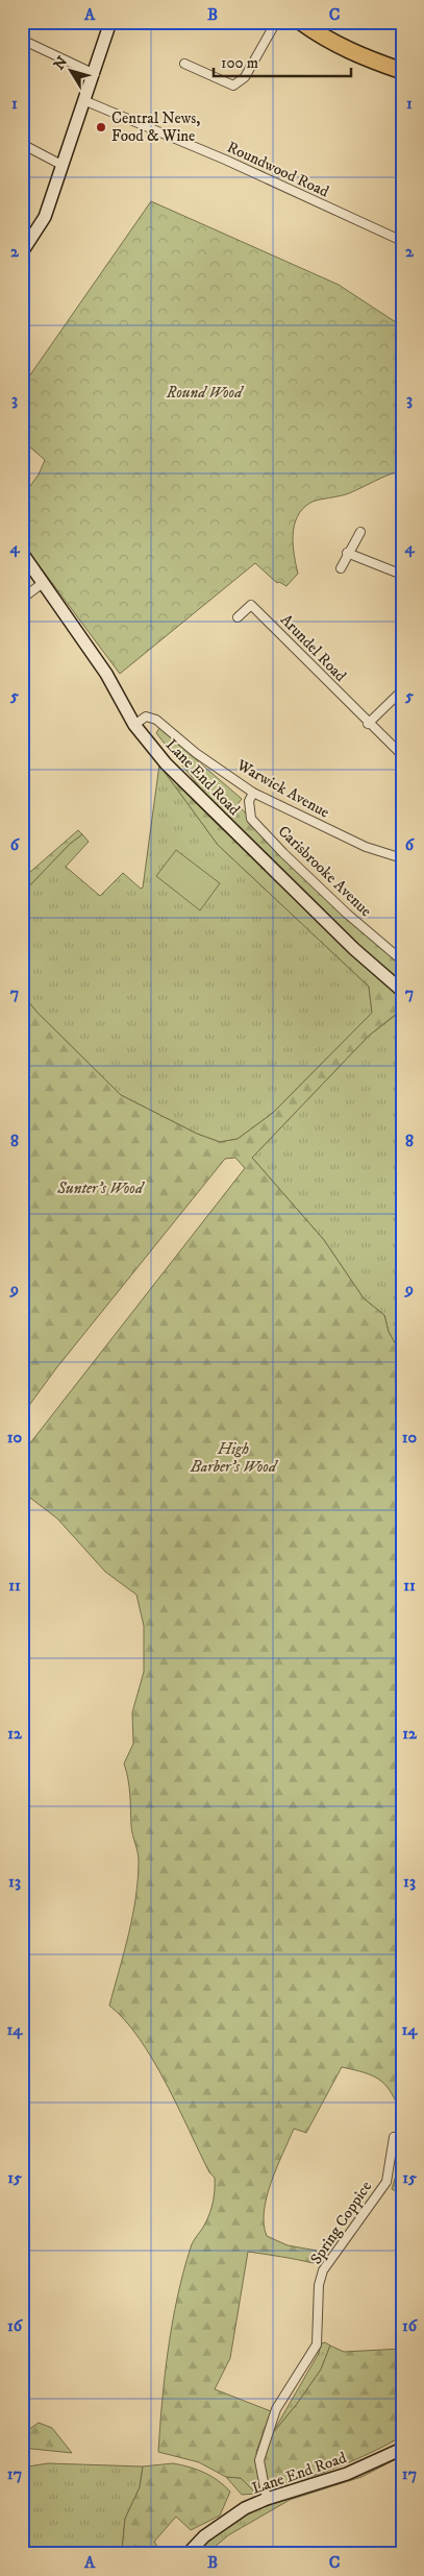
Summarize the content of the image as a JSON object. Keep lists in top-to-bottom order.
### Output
{
  "streets": {
    "street": [
      "Roundwood Road",
      "Arundel Road",
      "Lane End Road",
      "Warwick Avenue",
      "Carisbrooke Avenue",
      "Spring Coppice"
    ]
  },
  "crossings": [
    ["Lane End Road", "Warwick Avenue"],
    ["Lane End Road", "Spring Coppice"],
    ["Warwick Avenue", "Carisbrooke Avenue"]
  ],
  "parks": ["Round Wood", "Sunter's Wood", "High Barber's Wood"],
  "places": ["Central News, Food & Wine"],
  "scale_bar": "100 m",
  "north": "top left",
  "grid": {
    "columns": ["A", "B", "C"],
    "rows": [
      "1",
      "2",
      "3",
      "4",
      "5",
      "6",
      "7",
      "8",
      "9",
      "10",
      "11",
      "12",
      "13",
      "14",
      "15",
      "16",
      "17"
    ]
  }
}
